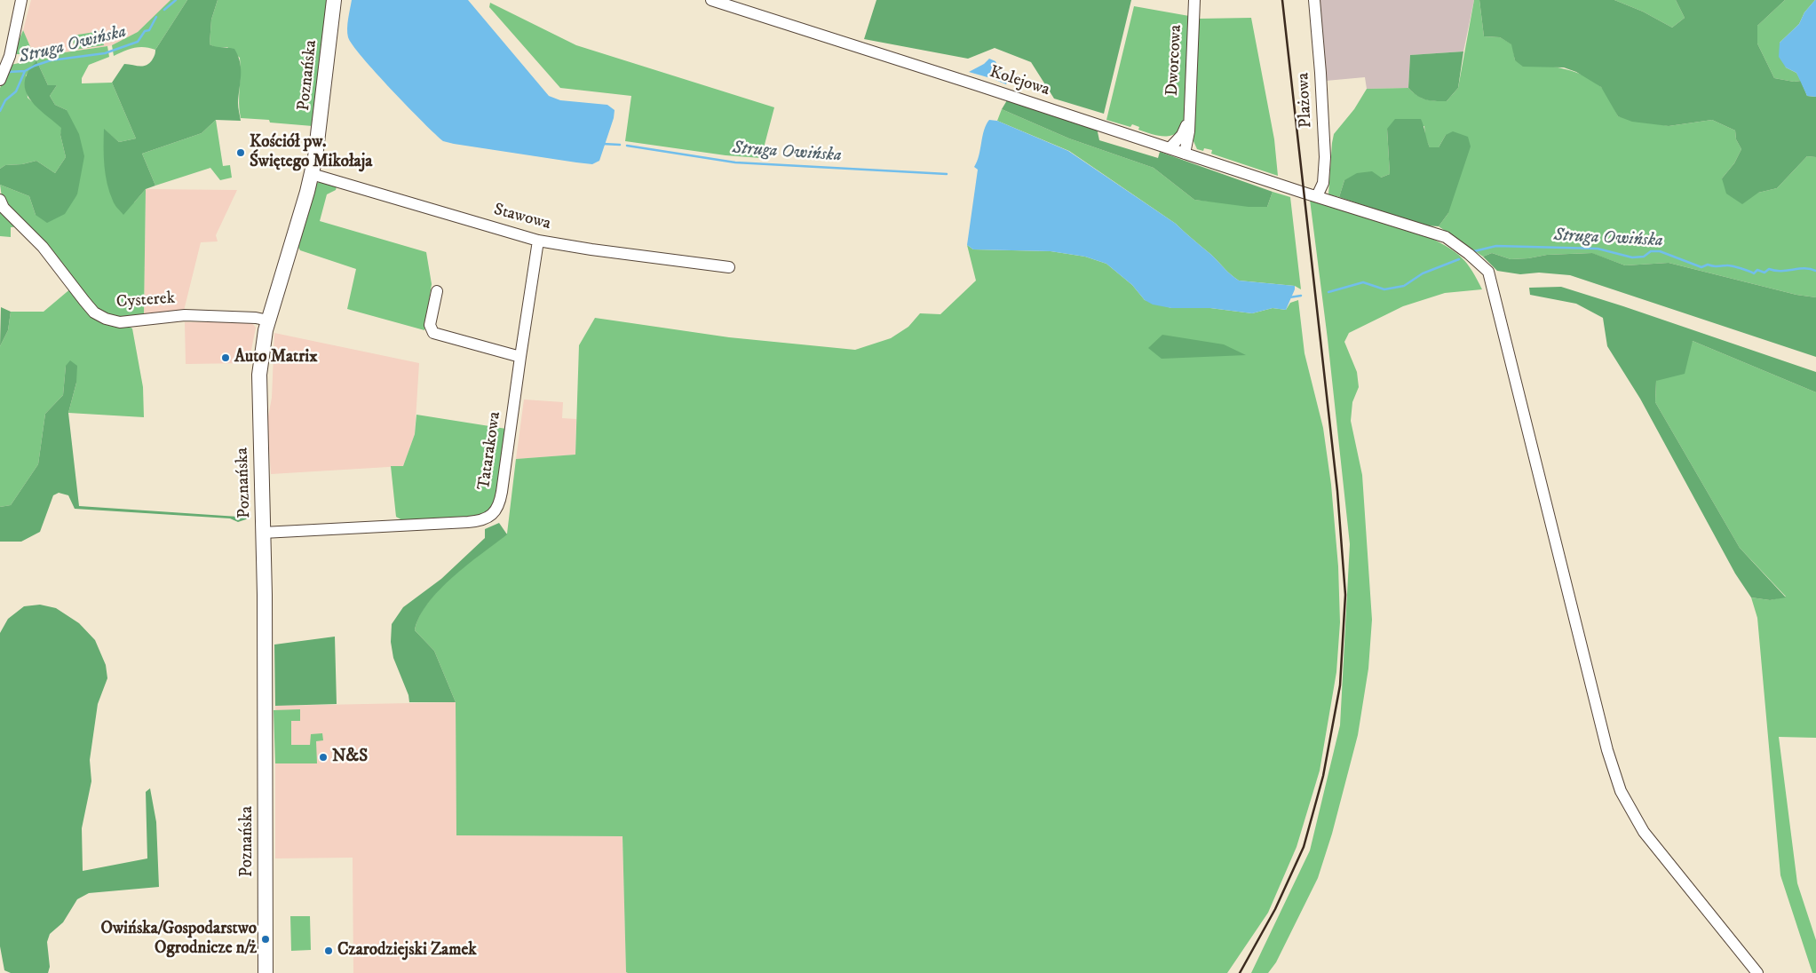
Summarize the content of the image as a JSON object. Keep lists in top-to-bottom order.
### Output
{
  "streets": {
    "main road": ["Poznańska"],
    "street": [
      "Dworcowa",
      "Kolejowa",
      "Plażowa",
      "Stawowa",
      "Cysterek",
      "Tatarakowa"
    ]
  },
  "crossings": [
    ["Dworcowa", "Kolejowa"],
    ["Poznańska", "Stawowa"],
    ["Poznańska", "Cysterek"],
    ["Poznańska", "Tatarakowa"],
    ["Kolejowa", "Plażowa"],
    ["Stawowa", "Tatarakowa"]
  ],
  "water": ["Struga Owińska"],
  "places": [
    "Kościół pw. Świętego Mikołaja",
    "Auto Matrix",
    "N&S",
    "Owińska/Gospodarstwo Ogrodnicze n/ż",
    "Czarodziejski Zamek"
  ]
}
